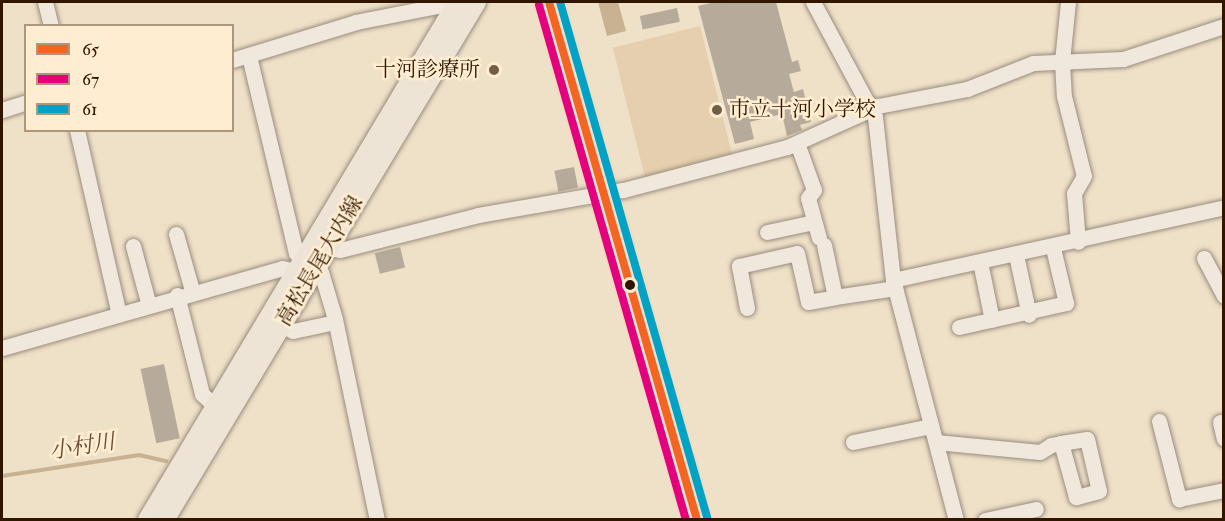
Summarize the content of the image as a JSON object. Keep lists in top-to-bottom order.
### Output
{
  "streets": {
    "main road": ["高松長尾大内線"]
  },
  "water": ["小村川"],
  "places": ["十河診療所", "市立十河小学校"],
  "lines": ["transit line 65", "transit line 61", "transit line 67"],
  "legend": ["65", "67", "61"]
}
